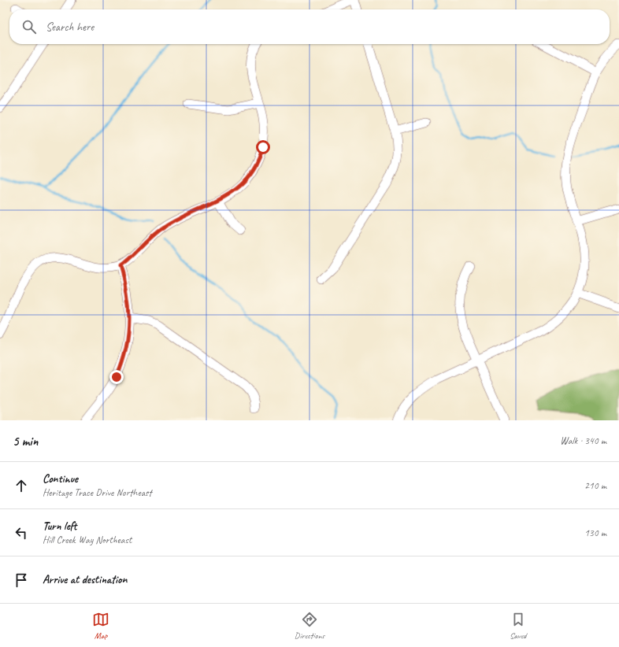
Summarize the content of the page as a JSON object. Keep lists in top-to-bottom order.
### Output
{
  "page": {
    "search": "Search here",
    "heading": ["5 min", "Walk · 340 m"],
    "list": [
      ["Continue", "Heritage Trace Drive Northeast", "210 m"],
      ["Turn left", "Hill Creek Way Northeast", "130 m"],
      "Arrive at destination"
    ],
    "nav": ["Map", "Directions", "Saved"]
  }
}
